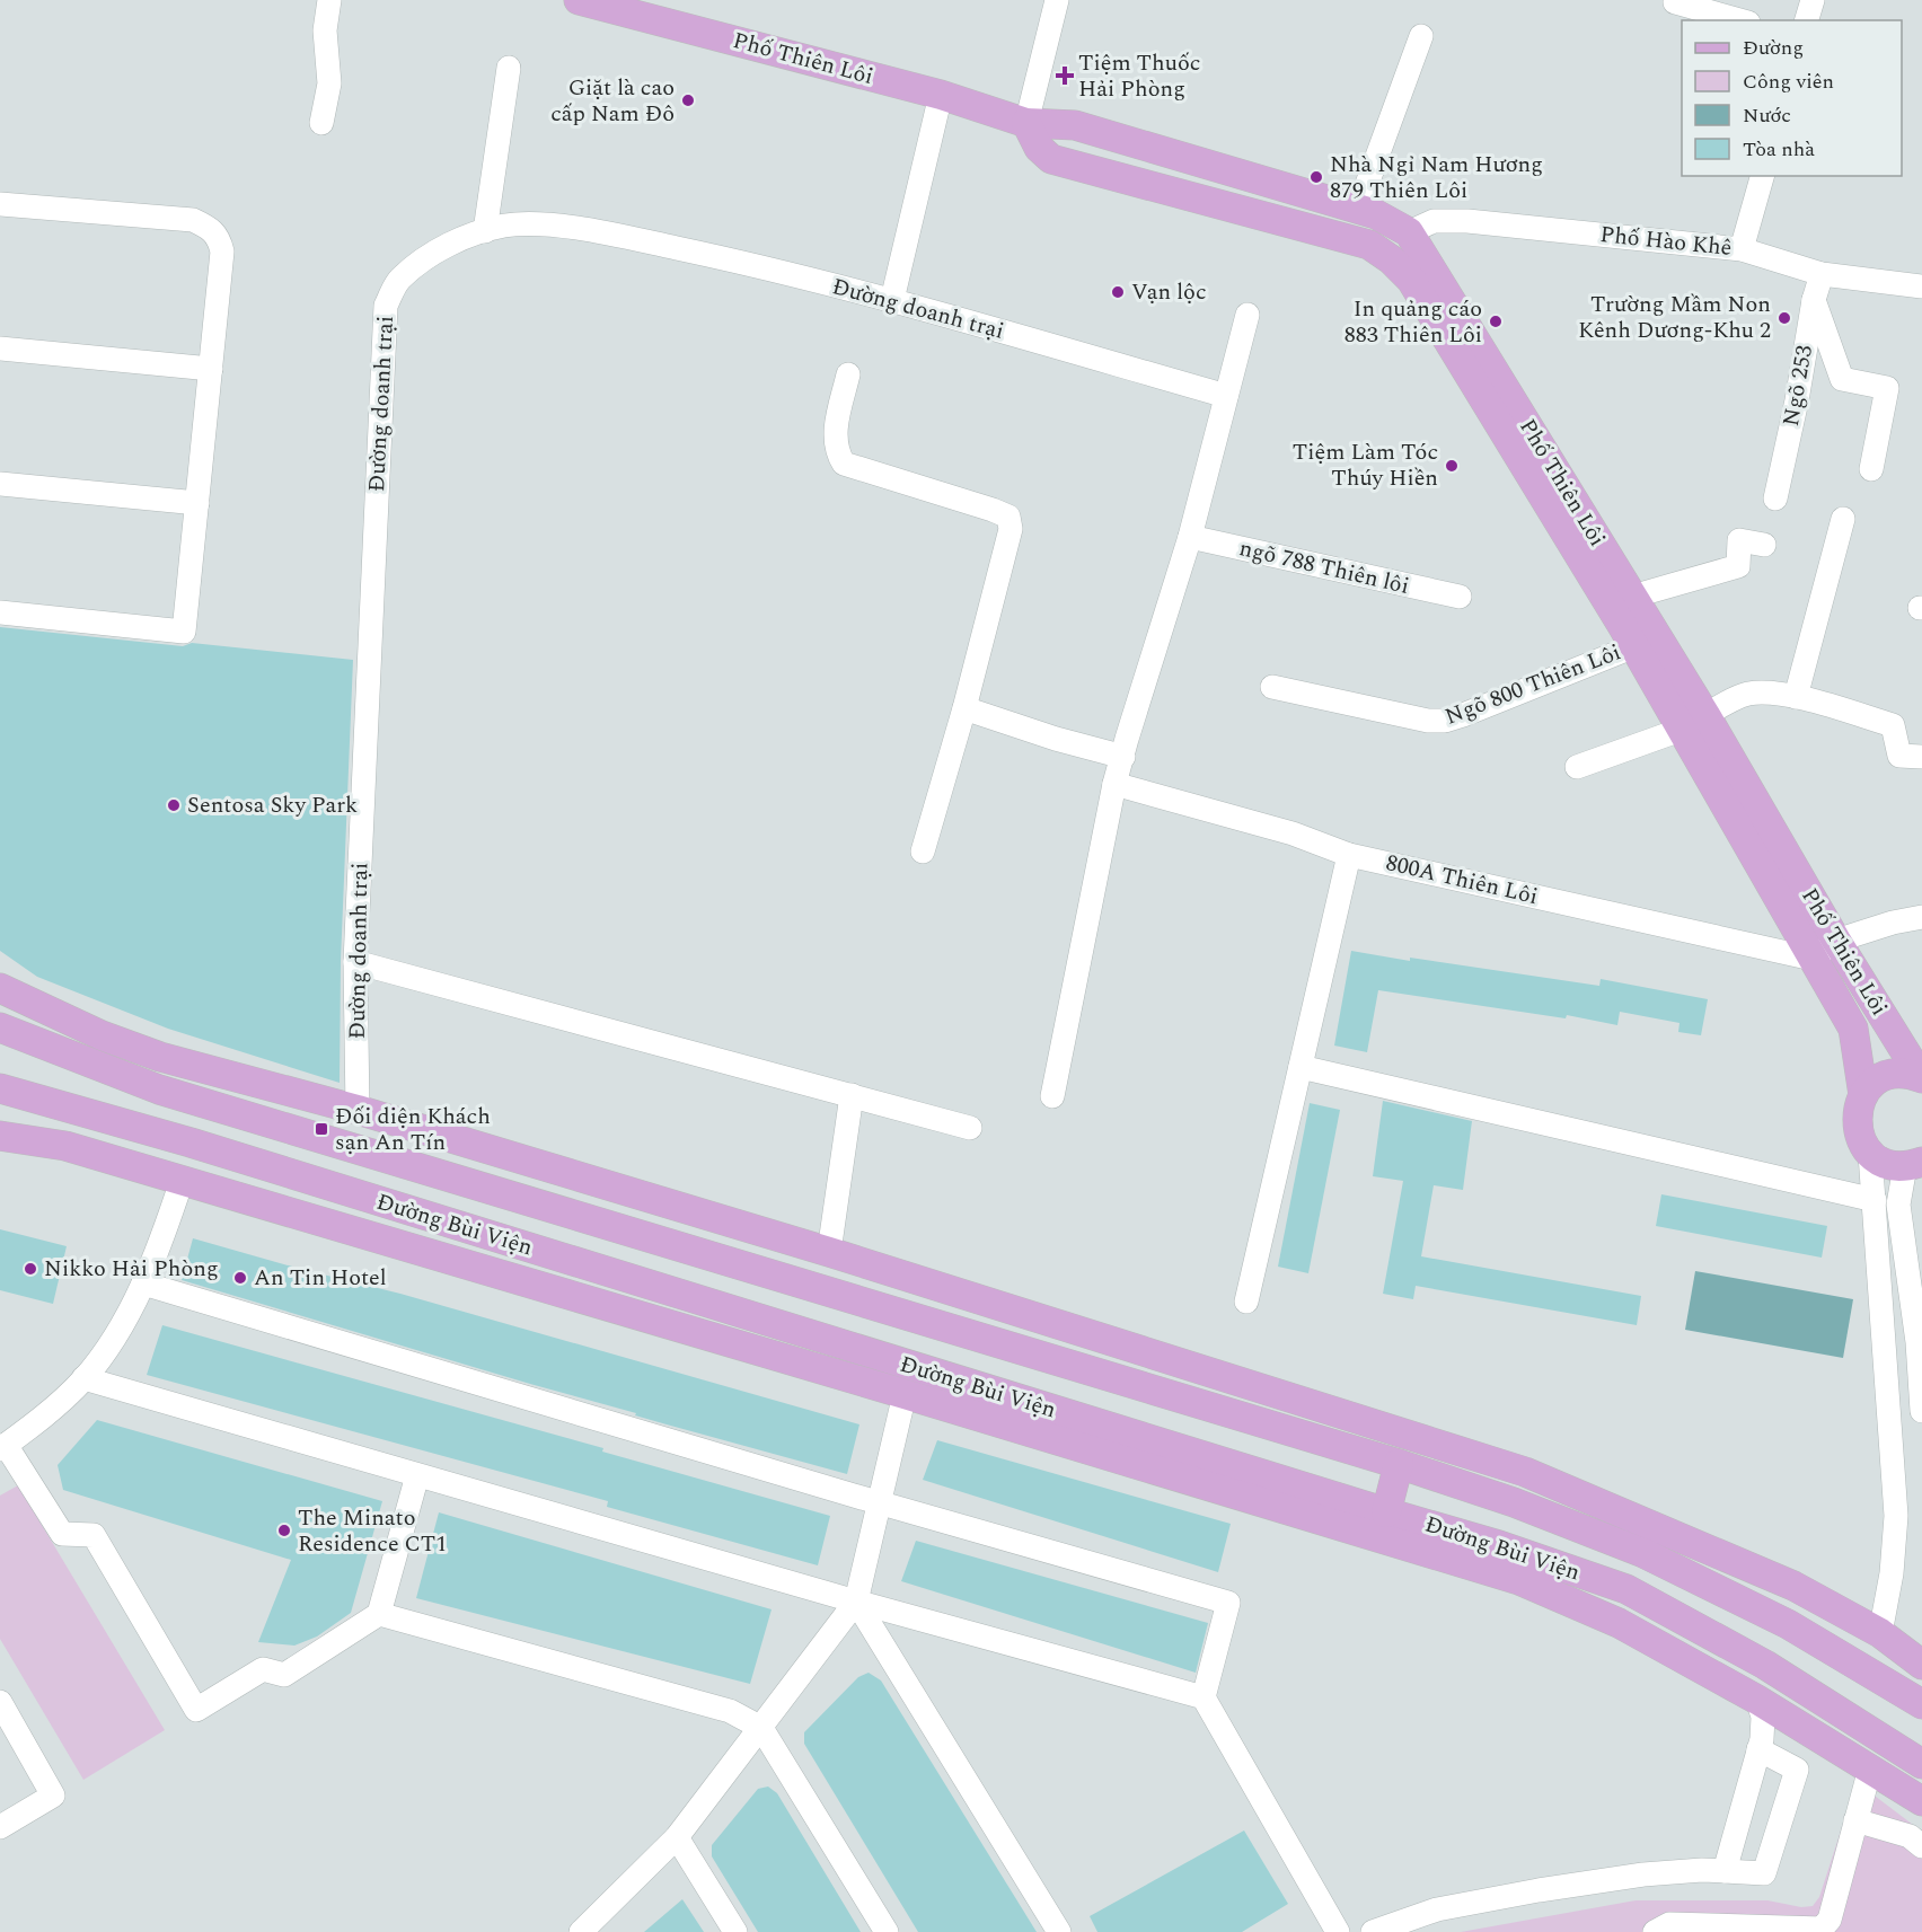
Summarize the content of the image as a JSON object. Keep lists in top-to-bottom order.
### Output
{
  "streets": {
    "main road": ["Phố Thiên Lôi", "Đường Bùi Viện"],
    "street": [
      "Phố Hào Khê",
      "Đường doanh trại",
      "Ngõ 253",
      "ngõ 788 Thiên lôi",
      "Ngõ 800 Thiên Lôi",
      "800A Thiên Lôi"
    ]
  },
  "crossings": [
    ["Phố Thiên Lôi", "Phố Hào Khê"],
    ["Phố Thiên Lôi", "Ngõ 800 Thiên Lôi"],
    ["Phố Thiên Lôi", "800A Thiên Lôi"],
    ["Phố Hào Khê", "Ngõ 253"]
  ],
  "places": {
    "health": ["Tiệm Thuốc Hải Phòng"],
    "other": [
      "Giặt là cao cấp Nam Đô",
      "Nhà Ngỉ Nam Hương 879 Thiên Lôi",
      "Vạn lộc",
      "Trường Mầm Non Kênh Dương-Khu 2",
      "In quảng cáo 883 Thiên Lôi",
      "Tiệm Làm Tóc Thúy Hiền",
      "Sentosa Sky Park",
      "Nikko Hải Phòng",
      "An Tin Hotel",
      "The Minato Residence CT1"
    ],
    "transit": ["Đối diện Khách sạn An Tín"]
  },
  "legend": [
    "Đường",
    "Công viên",
    "Nước",
    "Tòa nhà"
  ]
}
